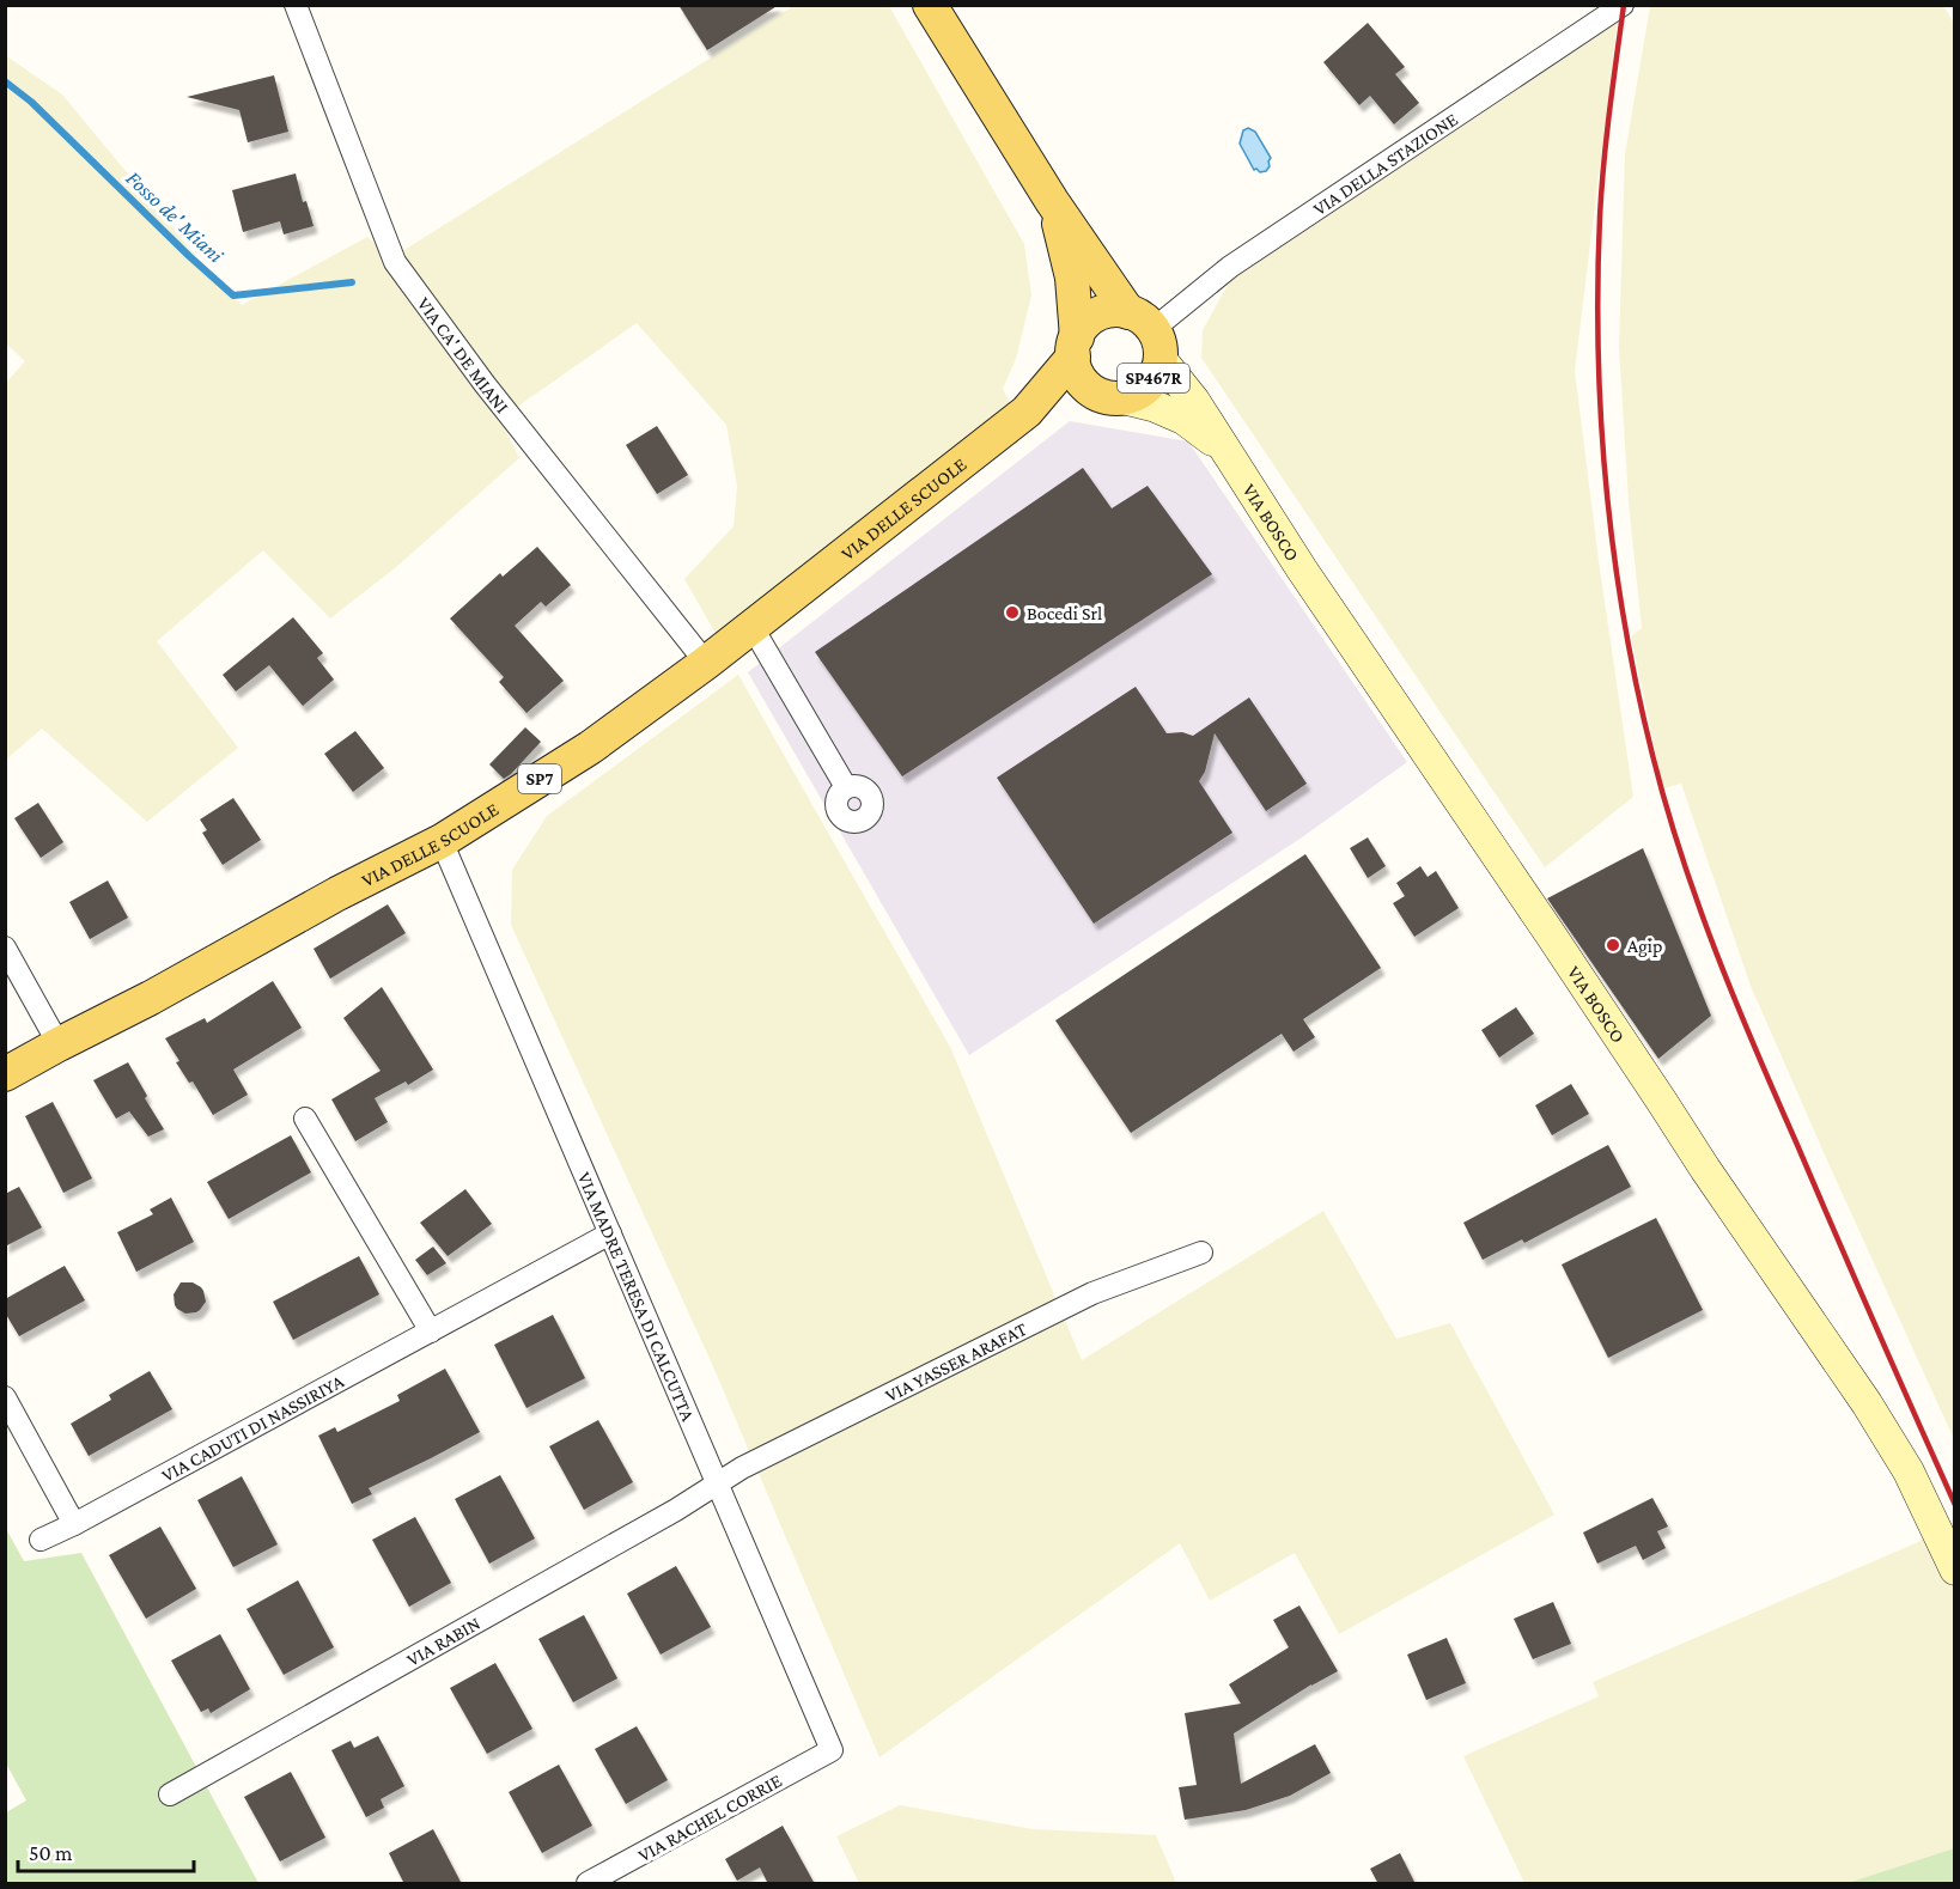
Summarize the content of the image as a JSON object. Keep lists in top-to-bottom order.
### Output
{
  "streets": {
    "main road": [
      "SP467R",
      "VIA DELLE SCUOLE",
      "VIA BOSCO",
      "SP7"
    ],
    "street": [
      "VIA DELLA STAZIONE",
      "VIA CA' DE MIANI",
      "VIA MADRE TERESA DI CALCUTTA",
      "VIA YASSER ARAFAT",
      "VIA CADUTI DI NASSIRIYA",
      "VIA RABIN",
      "VIA RACHEL CORRIE"
    ]
  },
  "crossings": [
    ["VIA DELLA STAZIONE", "SP467R"],
    ["VIA DELLA STAZIONE", "VIA DELLE SCUOLE"],
    ["VIA DELLA STAZIONE", "VIA BOSCO"],
    ["VIA CA' DE MIANI", "VIA DELLE SCUOLE"],
    ["SP467R", "VIA DELLE SCUOLE"],
    ["SP467R", "VIA BOSCO"],
    ["VIA DELLE SCUOLE", "VIA BOSCO"],
    ["VIA DELLE SCUOLE", "VIA MADRE TERESA DI CALCUTTA"],
    ["VIA MADRE TERESA DI CALCUTTA", "VIA YASSER ARAFAT"],
    ["VIA MADRE TERESA DI CALCUTTA", "VIA CADUTI DI NASSIRIYA"],
    ["VIA MADRE TERESA DI CALCUTTA", "VIA RABIN"],
    ["VIA MADRE TERESA DI CALCUTTA", "VIA RACHEL CORRIE"],
    ["VIA YASSER ARAFAT", "VIA RABIN"]
  ],
  "water": ["Fosso de' Miani"],
  "places": ["Bocedi Srl", "Agip"],
  "scale_bar": "50 m"
}
